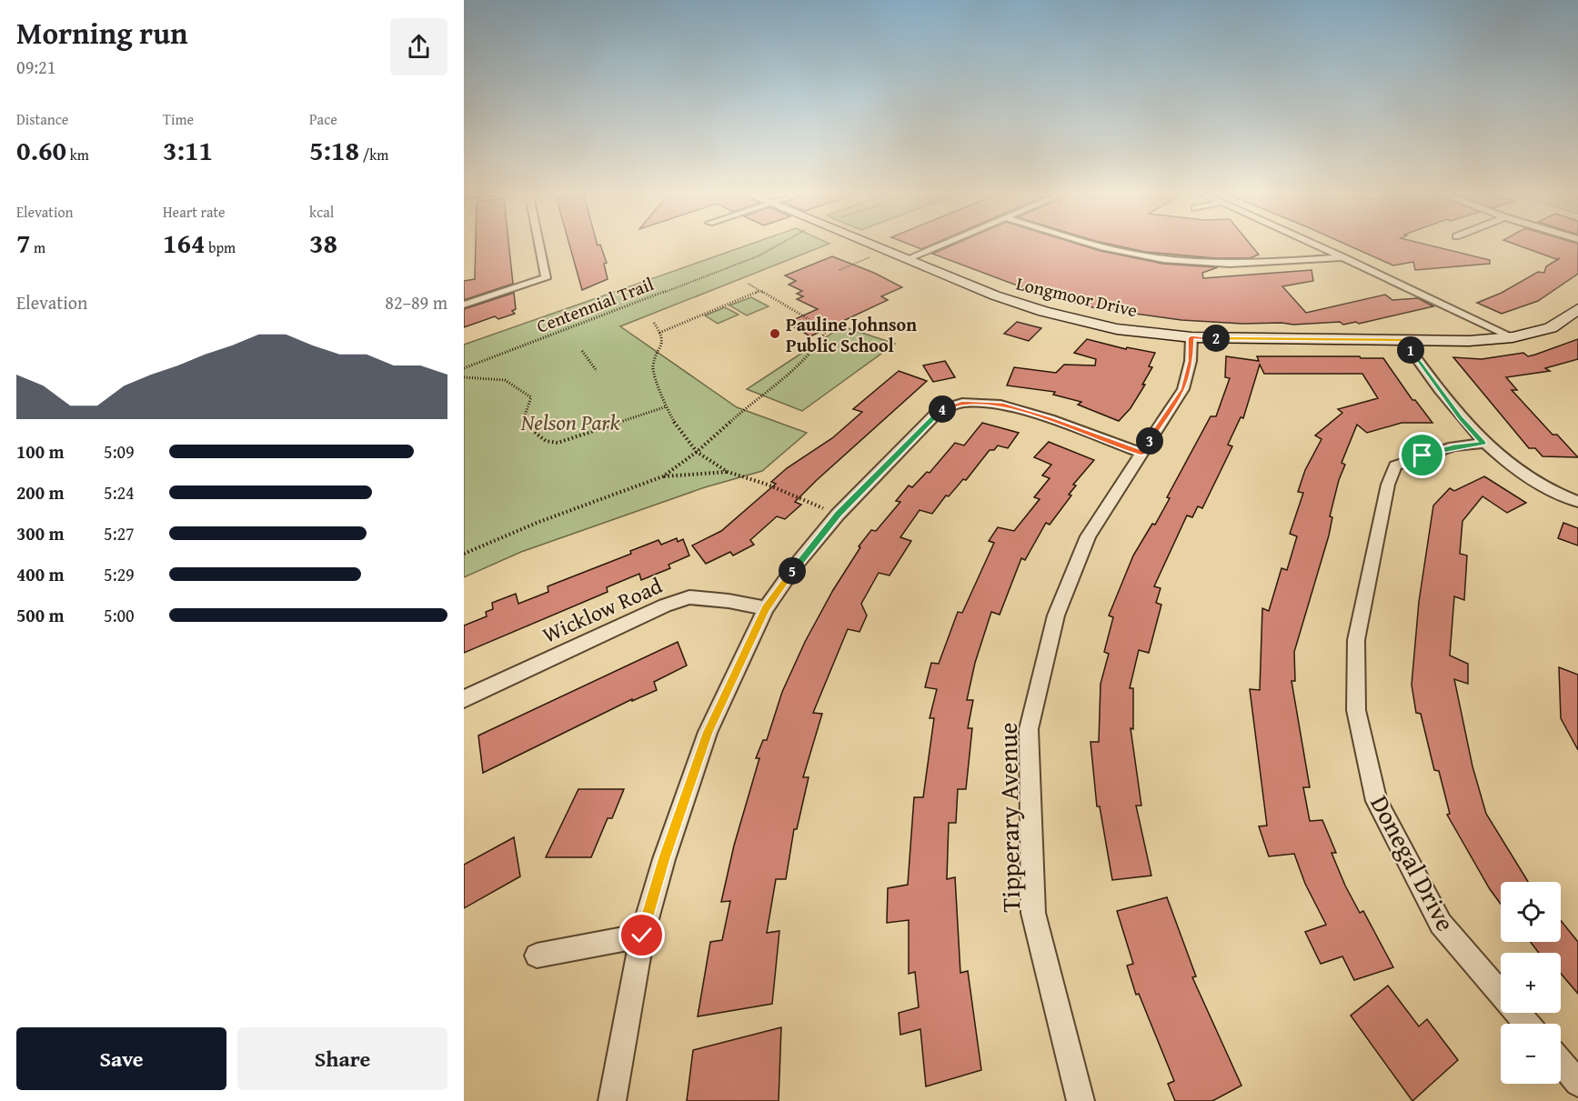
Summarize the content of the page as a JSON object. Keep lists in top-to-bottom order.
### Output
{
  "streets": {
    "street": [
      "Longmoor Drive",
      "Wicklow Road",
      "Tipperary Avenue",
      "Donegal Drive"
    ],
    "path": ["Centennial Trail"]
  },
  "crossings": [
    ["Longmoor Drive", "Tipperary Avenue"]
  ],
  "parks": ["Nelson Park"],
  "places": ["Pauline Johnson Public School"],
  "page": {
    "heading": ["Morning run", "09:21"],
    "stats": [
      ["Distance", "0.60 km"],
      ["Time", "3:11"],
      ["Pace", "5:18 /km"],
      ["Elevation", "7 m"],
      ["Heart rate", "164 bpm"],
      ["kcal", "38"]
    ],
    "chart": ["Elevation", "82–89 m"],
    "pins": [
      "2",
      "1",
      "4",
      "3",
      "5"
    ],
    "list": [
      {
        "name": "100 m",
        "note": "5:09"
      },
      {
        "name": "200 m",
        "note": "5:24"
      },
      {
        "name": "300 m",
        "note": "5:27"
      },
      {
        "name": "400 m",
        "note": "5:29"
      },
      {
        "name": "500 m",
        "note": "5:00"
      }
    ],
    "map_buttons": ["+", "−"],
    "buttons": ["Save", "Share"]
  }
}
